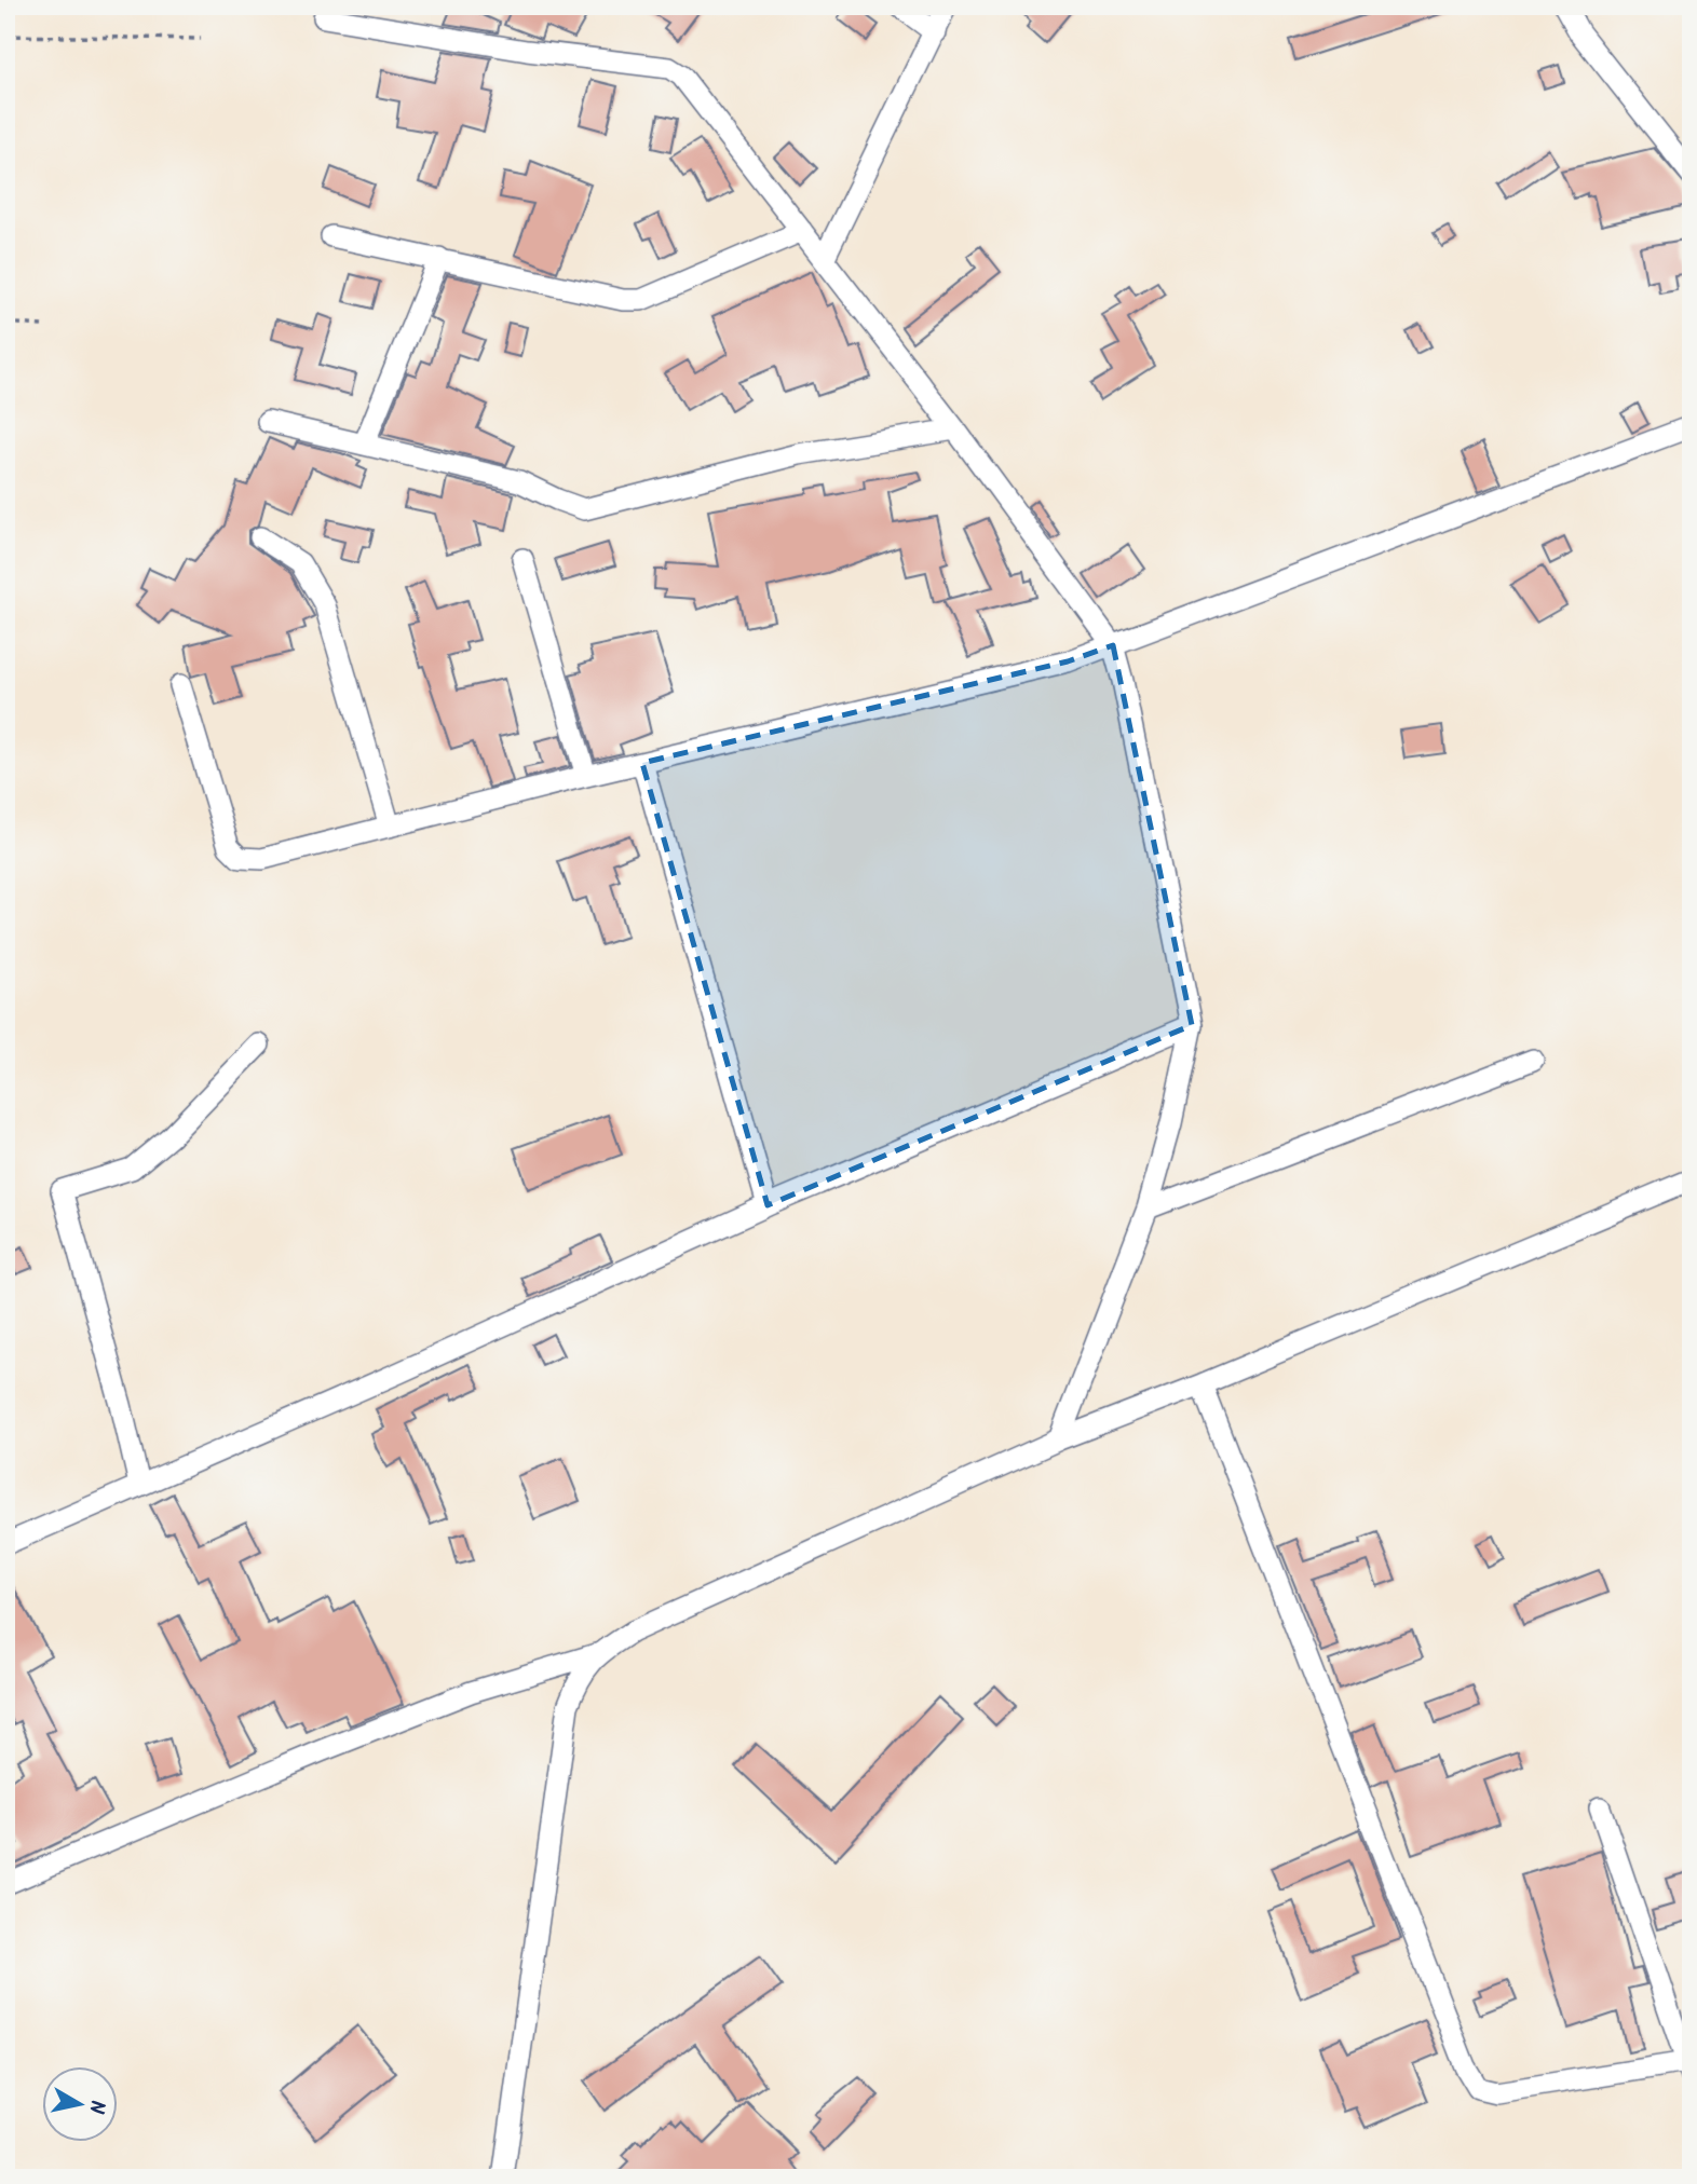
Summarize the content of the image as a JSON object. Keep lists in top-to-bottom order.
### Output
{
  "north": "right"
}
